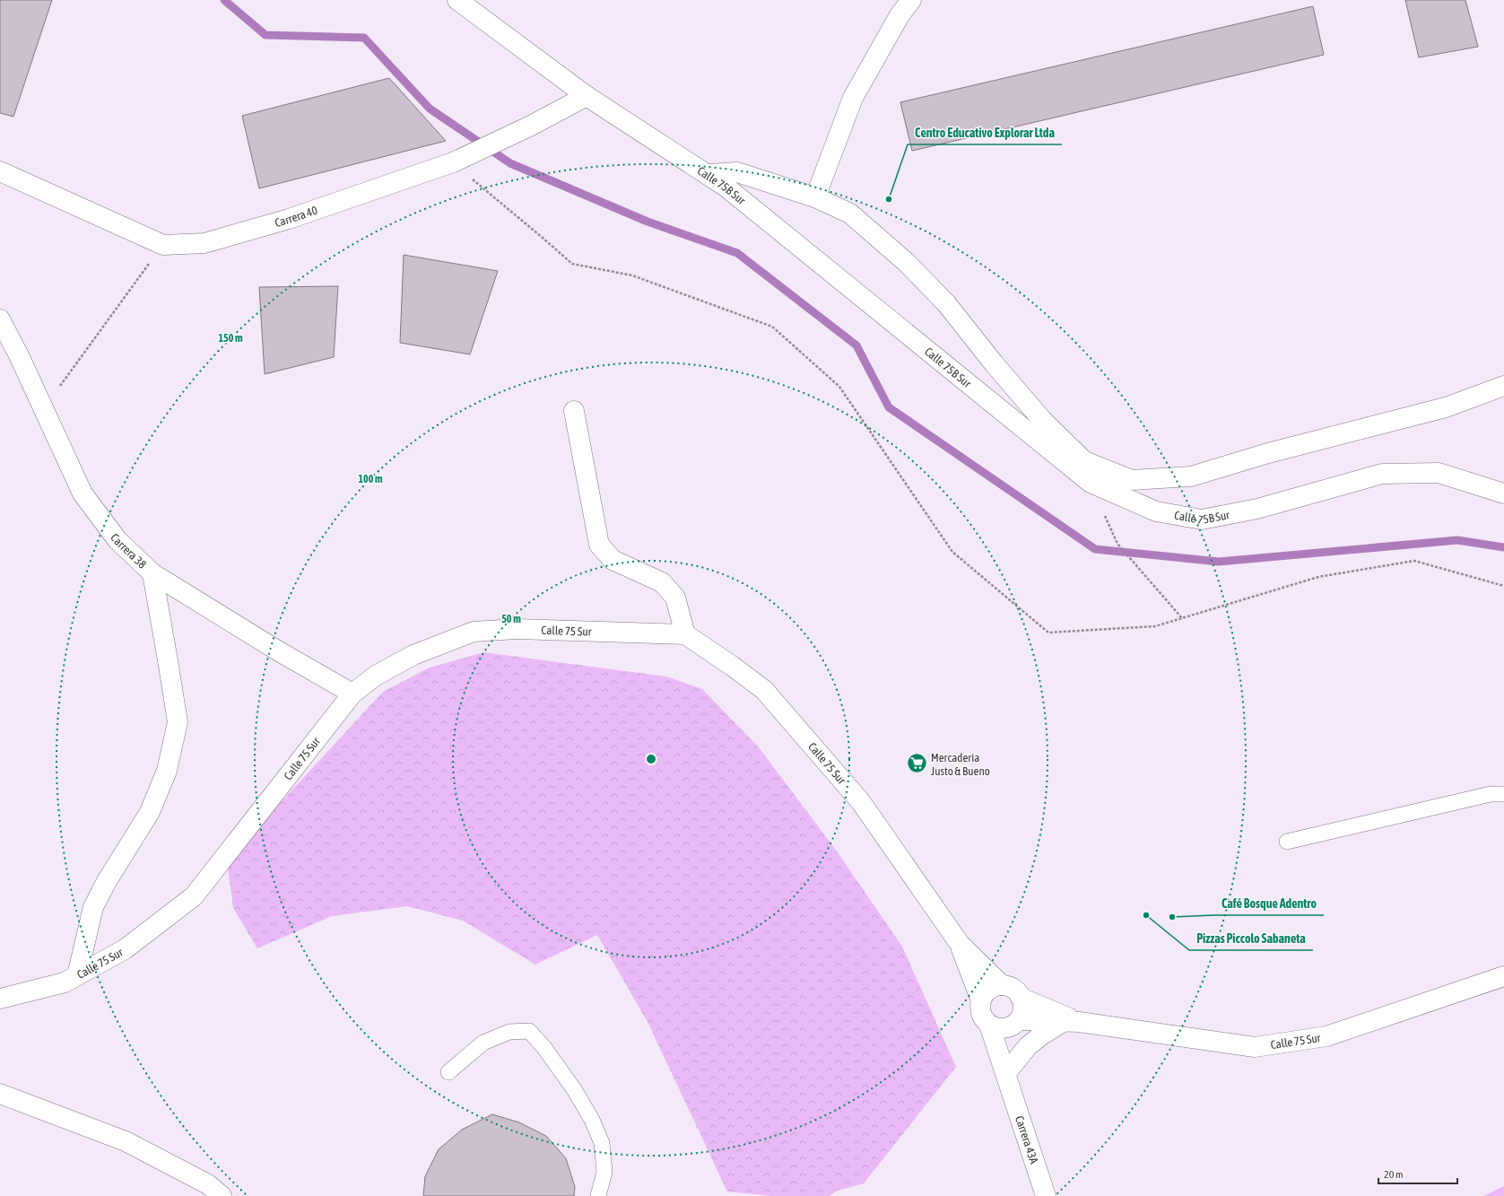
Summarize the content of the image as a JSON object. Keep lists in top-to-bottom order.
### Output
{
  "streets": {
    "street": [
      "Calle 75B Sur",
      "Carrera 40",
      "Carrera 38",
      "Calle 75 Sur",
      "Carrera 43A"
    ]
  },
  "crossings": [
    ["Calle 75B Sur", "Carrera 40"],
    ["Carrera 38", "Calle 75 Sur"],
    ["Calle 75 Sur", "Carrera 43A"]
  ],
  "places": {
    "other": ["Centro Educativo Explorar Ltda", "Pizzas Piccolo Sabaneta", "Café Bosque Adentro"],
    "supermarket": ["Mercadería Justo & Bueno"]
  },
  "scale_bar": "20 m",
  "rings": ["150 m", "100 m", "50 m"]
}
